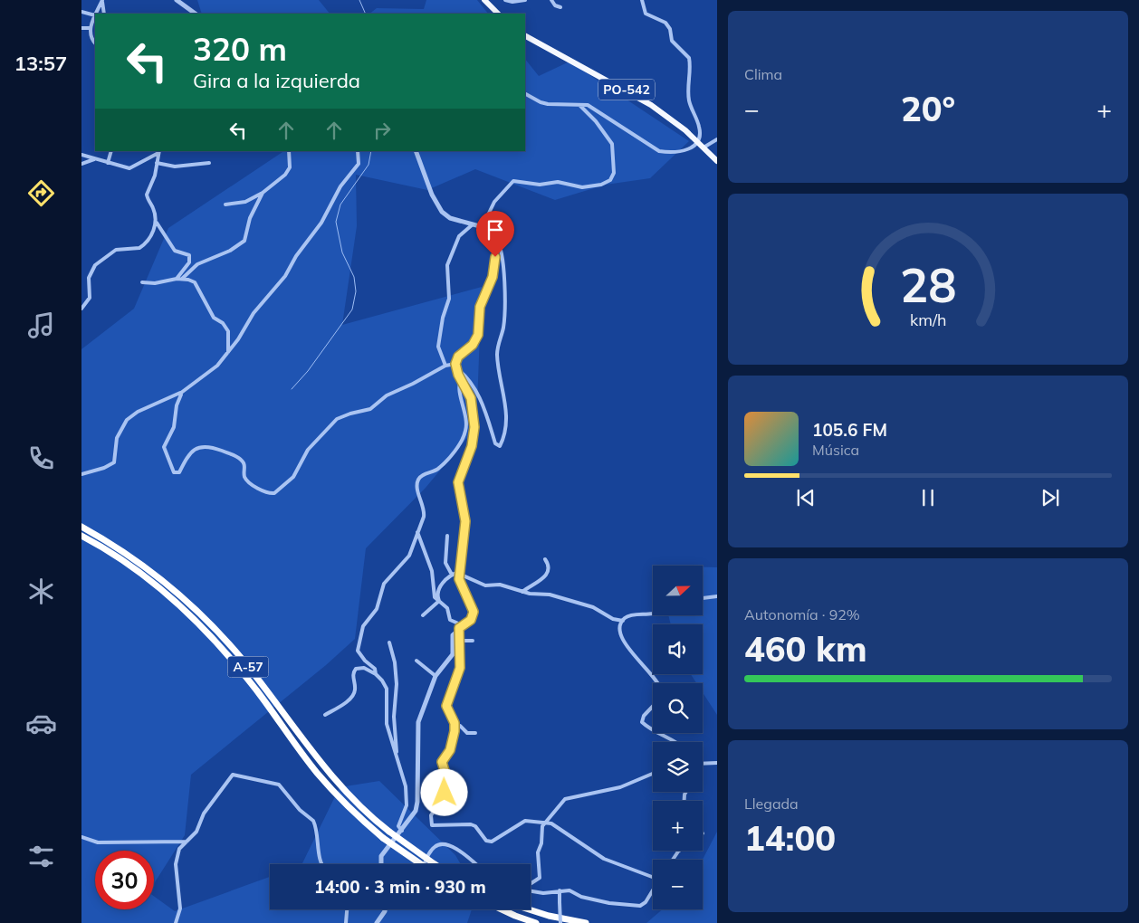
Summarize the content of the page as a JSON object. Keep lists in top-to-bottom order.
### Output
{
  "streets": {
    "highway": ["A-57"],
    "main road": ["PO-542"]
  },
  "north": "right",
  "page": {
    "tabs": "13:57",
    "tile": [
      "Clima",
      ["Autonomía · 92%", "460 km"],
      ["Llegada", "14:00"]
    ],
    "turn": ["320 m", "Gira a la izquierda"],
    "heat": ["−", "20°", "+"],
    "song": ["105.6 FM", "Música"],
    "map_buttons": ["+", "−"],
    "limit": "30",
    "trip": "14:00 · 3 min · 930 m",
    "gauge": ["28", "km/h"]
  }
}
